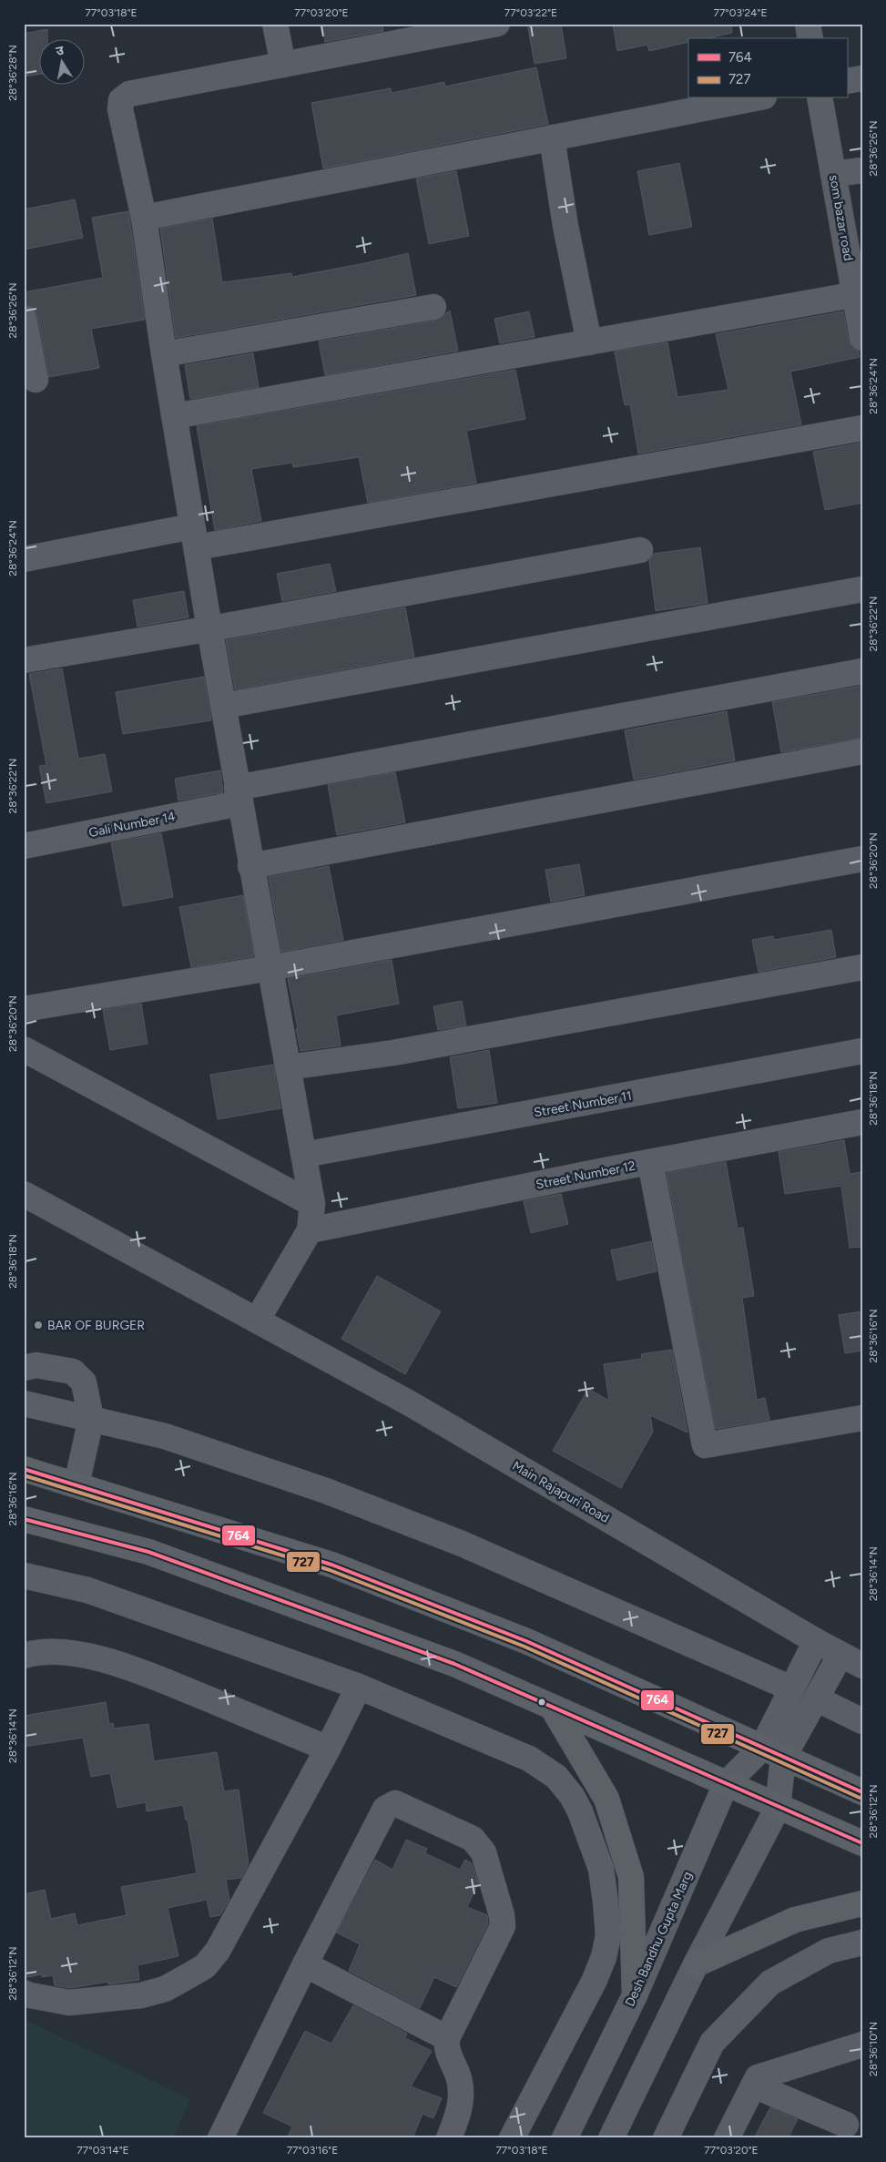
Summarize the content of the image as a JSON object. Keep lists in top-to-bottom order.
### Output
{
  "streets": {
    "street": [
      "som bazar road",
      "Gali Number 14",
      "Street Number 11",
      "Street Number 12",
      "Main Rajapuri Road",
      "Desh Bandhu Gupta Marg"
    ]
  },
  "places": ["BAR OF BURGER"],
  "lines": ["transit line 764", "transit line 727"],
  "legend": ["764", "727"],
  "north": "top",
  "coordinates": [
    "77°03'18\"E",
    "77°03'20\"E",
    "77°03'22\"E",
    "77°03'24\"E",
    "28°36'28\"N",
    "28°36'26\"N",
    "28°36'24\"N",
    "28°36'22\"N",
    "28°36'20\"N",
    "28°36'18\"N",
    "28°36'16\"N",
    "28°36'14\"N",
    "28°36'12\"N",
    "28°36'10\"N",
    "77°03'14\"E",
    "77°03'16\"E"
  ]
}
